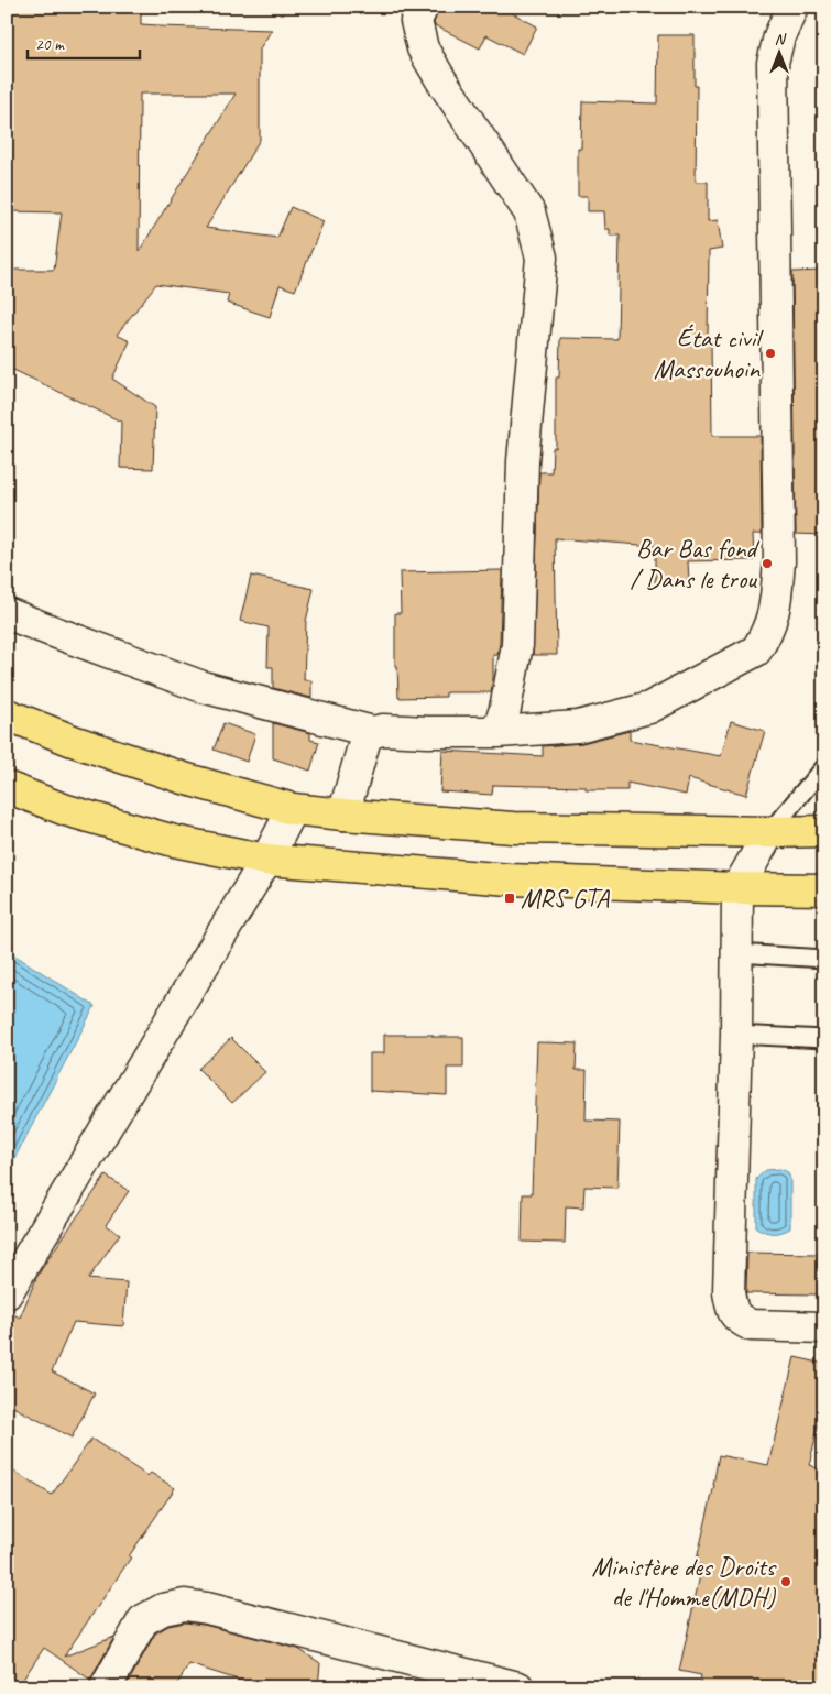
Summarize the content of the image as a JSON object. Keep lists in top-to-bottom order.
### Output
{
  "places": {
    "other": ["État civil Massouhoin", "Bar Bas fond / Dans le trou", "Ministère des Droits de l'Homme(MDH)"],
    "transit": ["MRS GTA"]
  },
  "scale_bar": "20 m",
  "north": "top"
}
